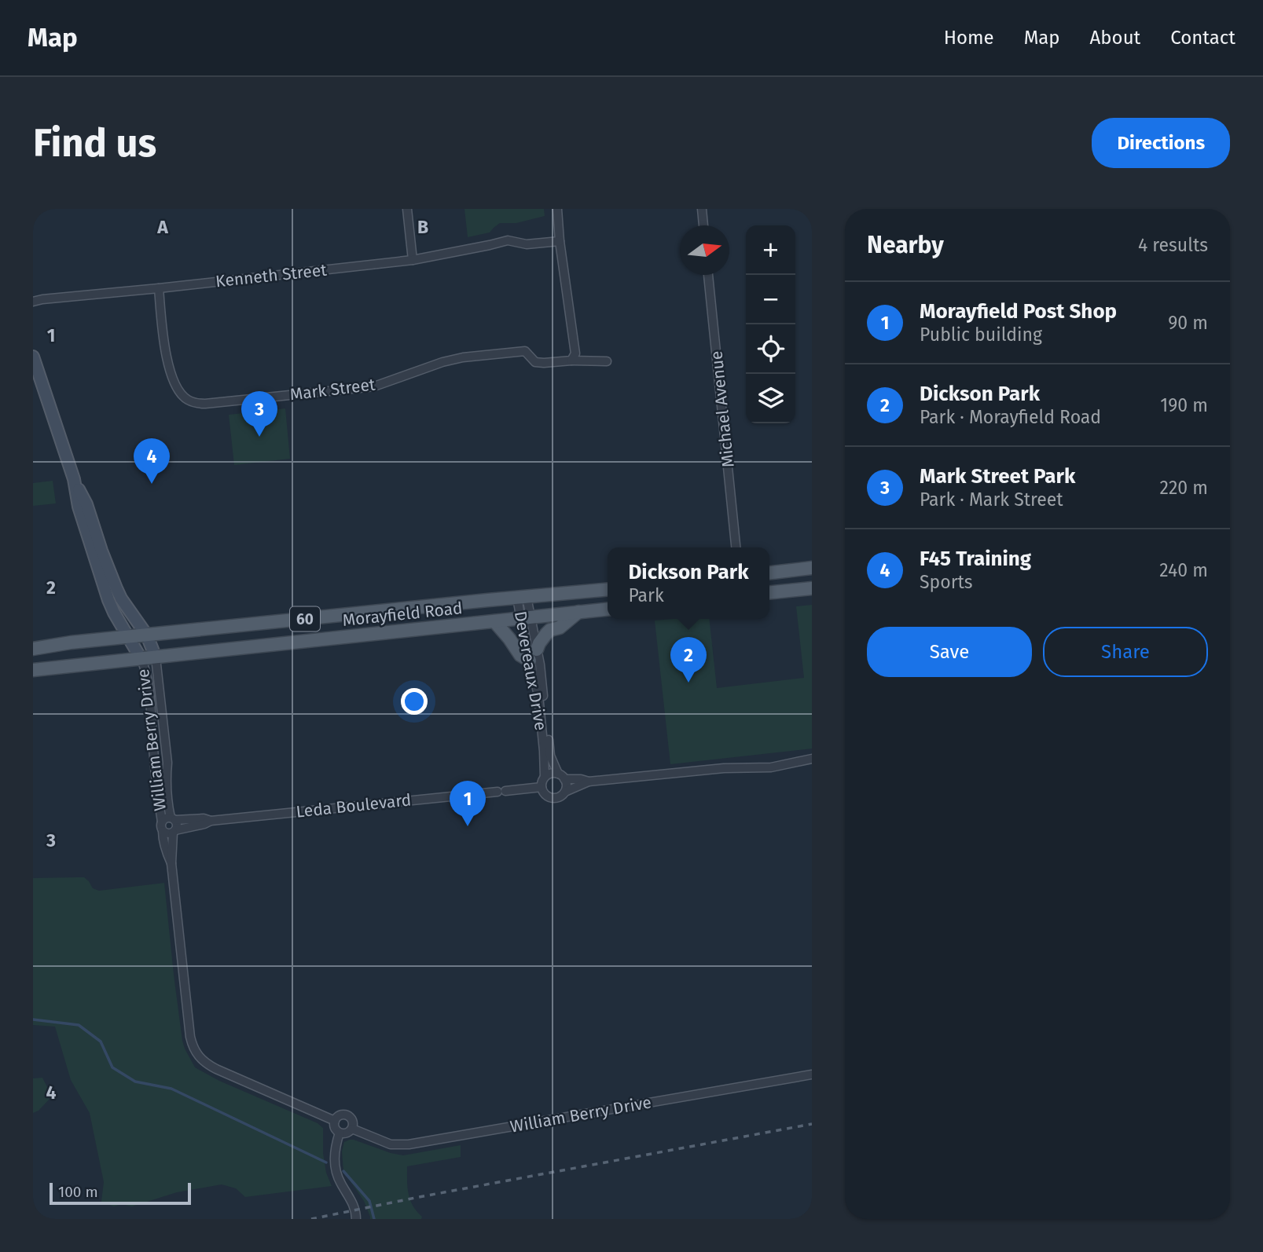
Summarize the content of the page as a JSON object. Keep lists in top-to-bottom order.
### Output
{
  "streets": {
    "main road": ["Morayfield Road", "60"],
    "street": [
      "Kenneth Street",
      "Mark Street",
      "Michael Avenue",
      "Devereaux Drive",
      "William Berry Drive",
      "Leda Boulevard"
    ]
  },
  "crossings": [
    ["Kenneth Street", "Mark Street"],
    ["Morayfield Road", "Devereaux Drive"],
    ["Morayfield Road", "William Berry Drive"],
    ["Devereaux Drive", "Leda Boulevard"],
    ["William Berry Drive", "Leda Boulevard"]
  ],
  "scale_bar": "100 m",
  "north": "right",
  "page": {
    "header": "Map",
    "nav": [
      "Home",
      "Map",
      "About",
      "Contact"
    ],
    "buttons": [
      "Directions",
      ["Save", "Share"]
    ],
    "title": "Find us",
    "heading": ["Nearby", "4 results"],
    "map_buttons": ["+", "−"],
    "list": [
      {
        "mark": "1",
        "name": "Morayfield Post Shop",
        "note": "Public building",
        "value": "90 m"
      },
      {
        "mark": "2",
        "name": "Dickson Park",
        "note": "Park · Morayfield Road",
        "value": "190 m"
      },
      {
        "mark": "3",
        "name": "Mark Street Park",
        "note": "Park · Mark Street",
        "value": "220 m"
      },
      {
        "mark": "4",
        "name": "F45 Training",
        "note": "Sports",
        "value": "240 m"
      }
    ],
    "pins": [
      "3",
      "4",
      "2",
      "1"
    ],
    "popup": ["Dickson Park", "Park"],
    "scale": "100 m"
  },
  "grid": {
    "columns": ["A", "B"],
    "rows": [
      "1",
      "2",
      "3",
      "4"
    ]
  }
}
